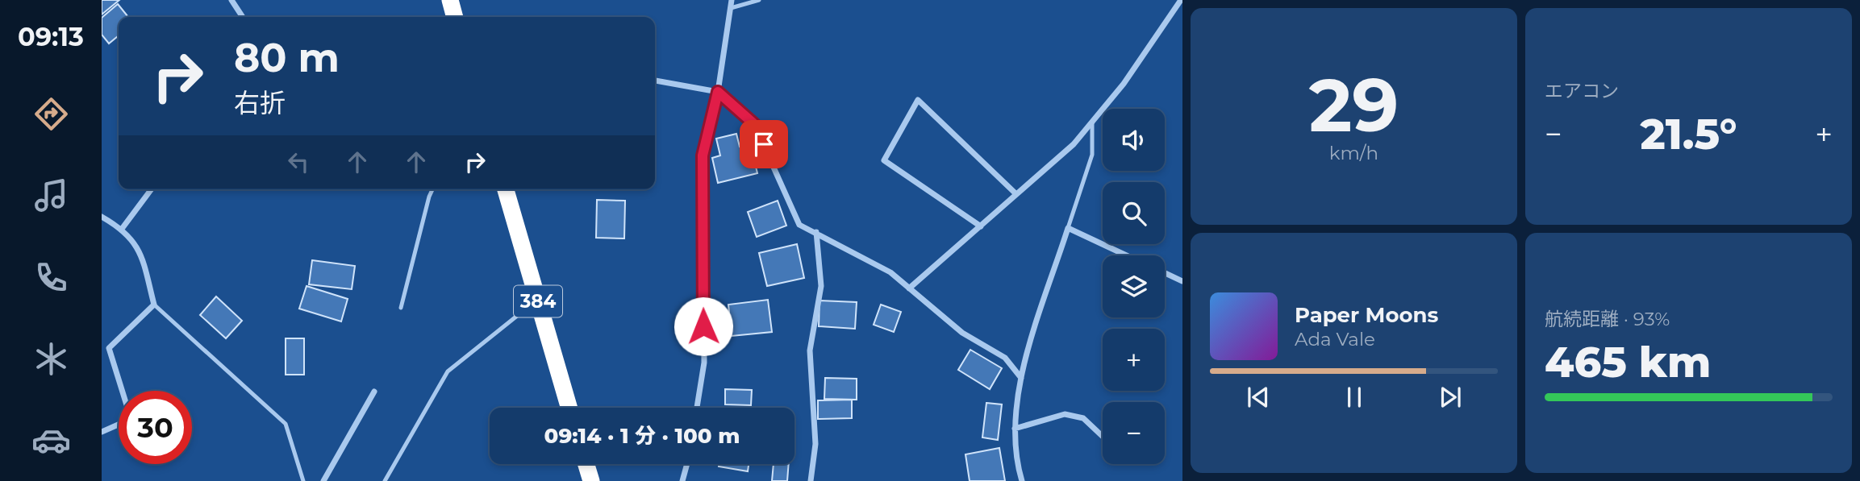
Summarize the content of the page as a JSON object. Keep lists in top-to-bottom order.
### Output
{
  "streets": {
    "highway": ["384"]
  },
  "page": {
    "tabs": "09:13",
    "tile": [
      ["29", "km/h"],
      "エアコン",
      ["航続距離 · 93%", "465 km"]
    ],
    "turn": ["80 m", "右折"],
    "map_buttons": ["+", "−"],
    "heat": ["−", "21.5°", "+"],
    "song": ["Paper Moons", "Ada Vale"],
    "limit": "30",
    "trip": "09:14 · 1 分 · 100 m"
  }
}
